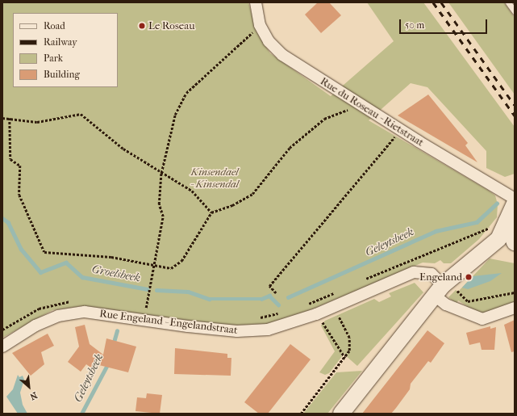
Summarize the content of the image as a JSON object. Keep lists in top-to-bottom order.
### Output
{
  "streets": {
    "street": ["Rue du Roseau - Rietstraat", "Rue Engeland - Engelandstraat"]
  },
  "water": ["Geleytsbeek", "Groelsbeek"],
  "parks": ["Kinsendael - Kinsendal"],
  "places": ["Le Roseau", "Engeland"],
  "legend": [
    "Road",
    "Railway",
    "Park",
    "Building"
  ],
  "scale_bar": "50 m",
  "north": "bottom right"
}
